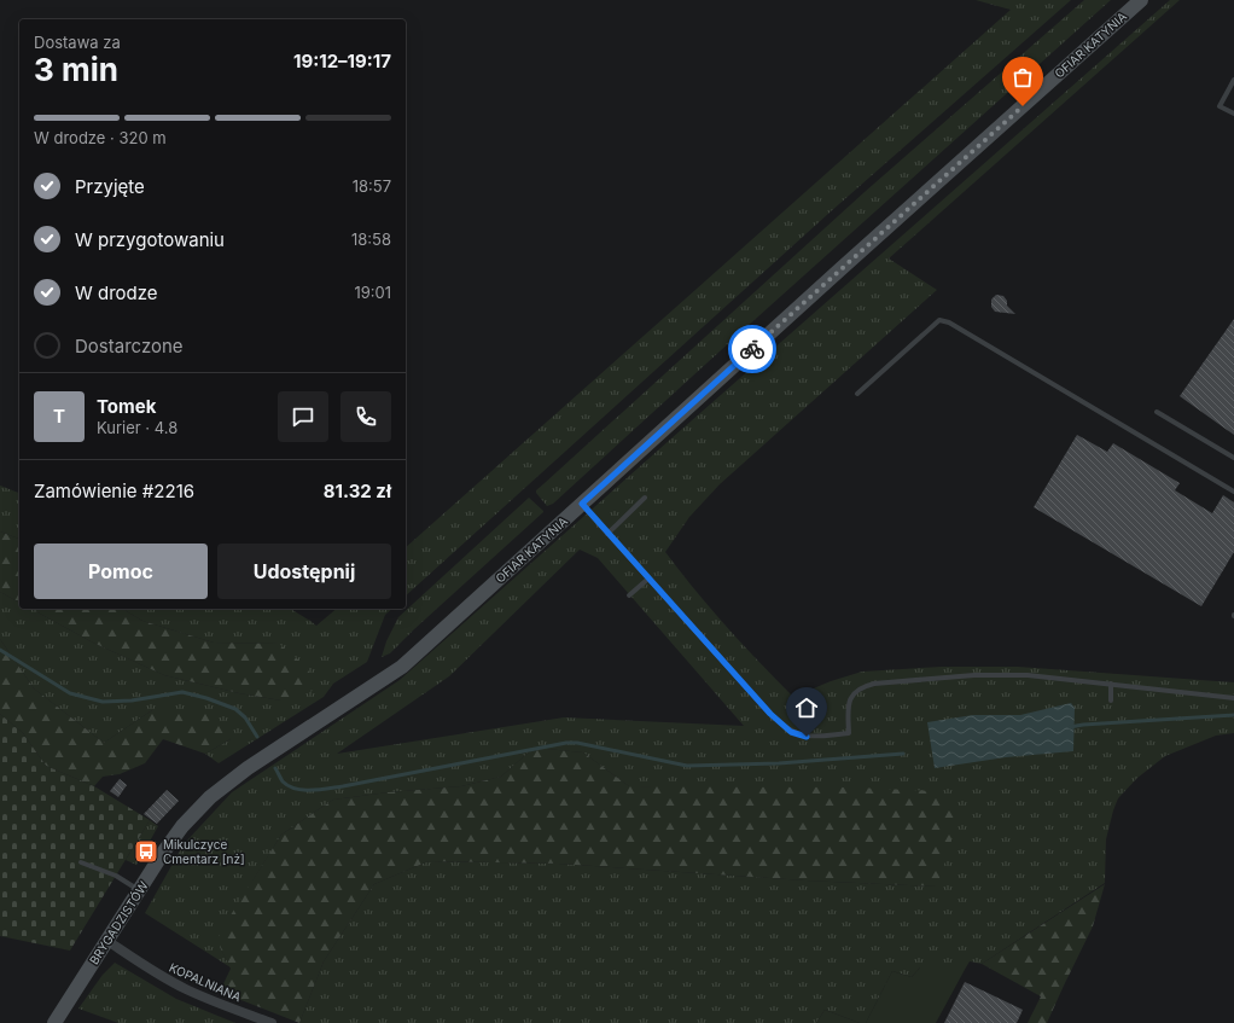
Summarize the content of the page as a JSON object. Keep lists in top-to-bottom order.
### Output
{
  "streets": {
    "street": ["OFIAR KATYNIA", "BRYGADZISTÓW", "KOPALNIANA"]
  },
  "crossings": [
    ["OFIAR KATYNIA", "BRYGADZISTÓW"],
    ["BRYGADZISTÓW", "KOPALNIANA"]
  ],
  "places": {
    "bus stop": ["Mikulczyce Cmentarz [nż]"]
  },
  "page": {
    "heading": ["3 min", "Dostawa za", "19:12–19:17"],
    "panel": [
      "Tomek",
      "Kurier · 4.8",
      "Zamówienie #2216",
      "81.32 zł"
    ],
    "bar": "W drodze · 320 m",
    "list": [
      ["Przyjęte", "18:57"],
      ["W przygotowaniu", "18:58"],
      ["W drodze", "19:01"],
      "Dostarczone"
    ],
    "round": "T",
    "buttons": ["Pomoc", "Udostępnij"]
  }
}
